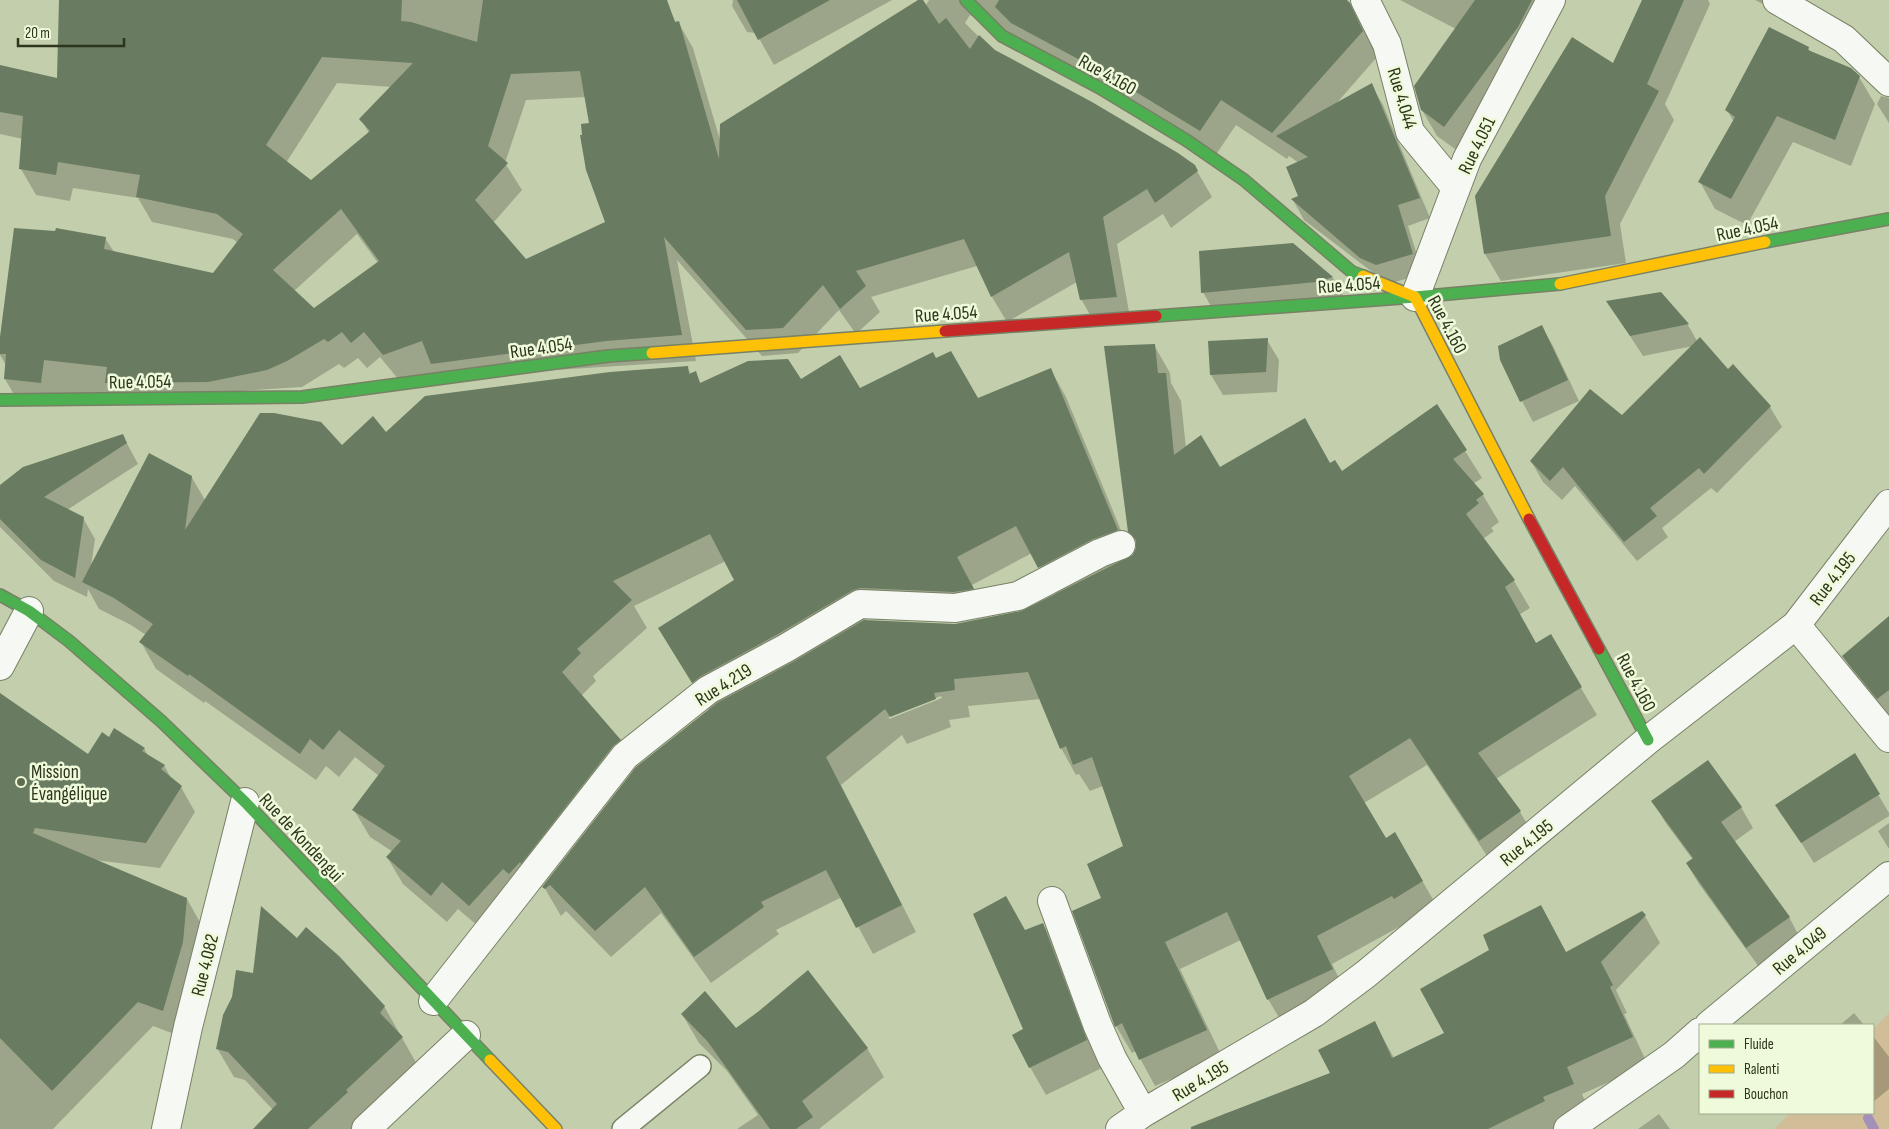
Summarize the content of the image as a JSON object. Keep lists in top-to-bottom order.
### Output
{
  "streets": {
    "street": [
      "Rue 4.160",
      "Rue 4.044",
      "Rue 4.051",
      "Rue 4.054",
      "Rue 4.195",
      "Rue 4.219",
      "Rue de Kondengui",
      "Rue 4.049",
      "Rue 4.082"
    ]
  },
  "crossings": [
    ["Rue 4.160", "Rue 4.051"],
    ["Rue 4.160", "Rue 4.054"],
    ["Rue 4.160", "Rue 4.195"],
    ["Rue 4.044", "Rue 4.051"],
    ["Rue 4.051", "Rue 4.054"],
    ["Rue 4.219", "Rue de Kondengui"],
    ["Rue de Kondengui", "Rue 4.082"]
  ],
  "places": ["Mission Évangélique"],
  "legend": ["Fluide", "Ralenti", "Bouchon"],
  "scale_bar": "20 m"
}
